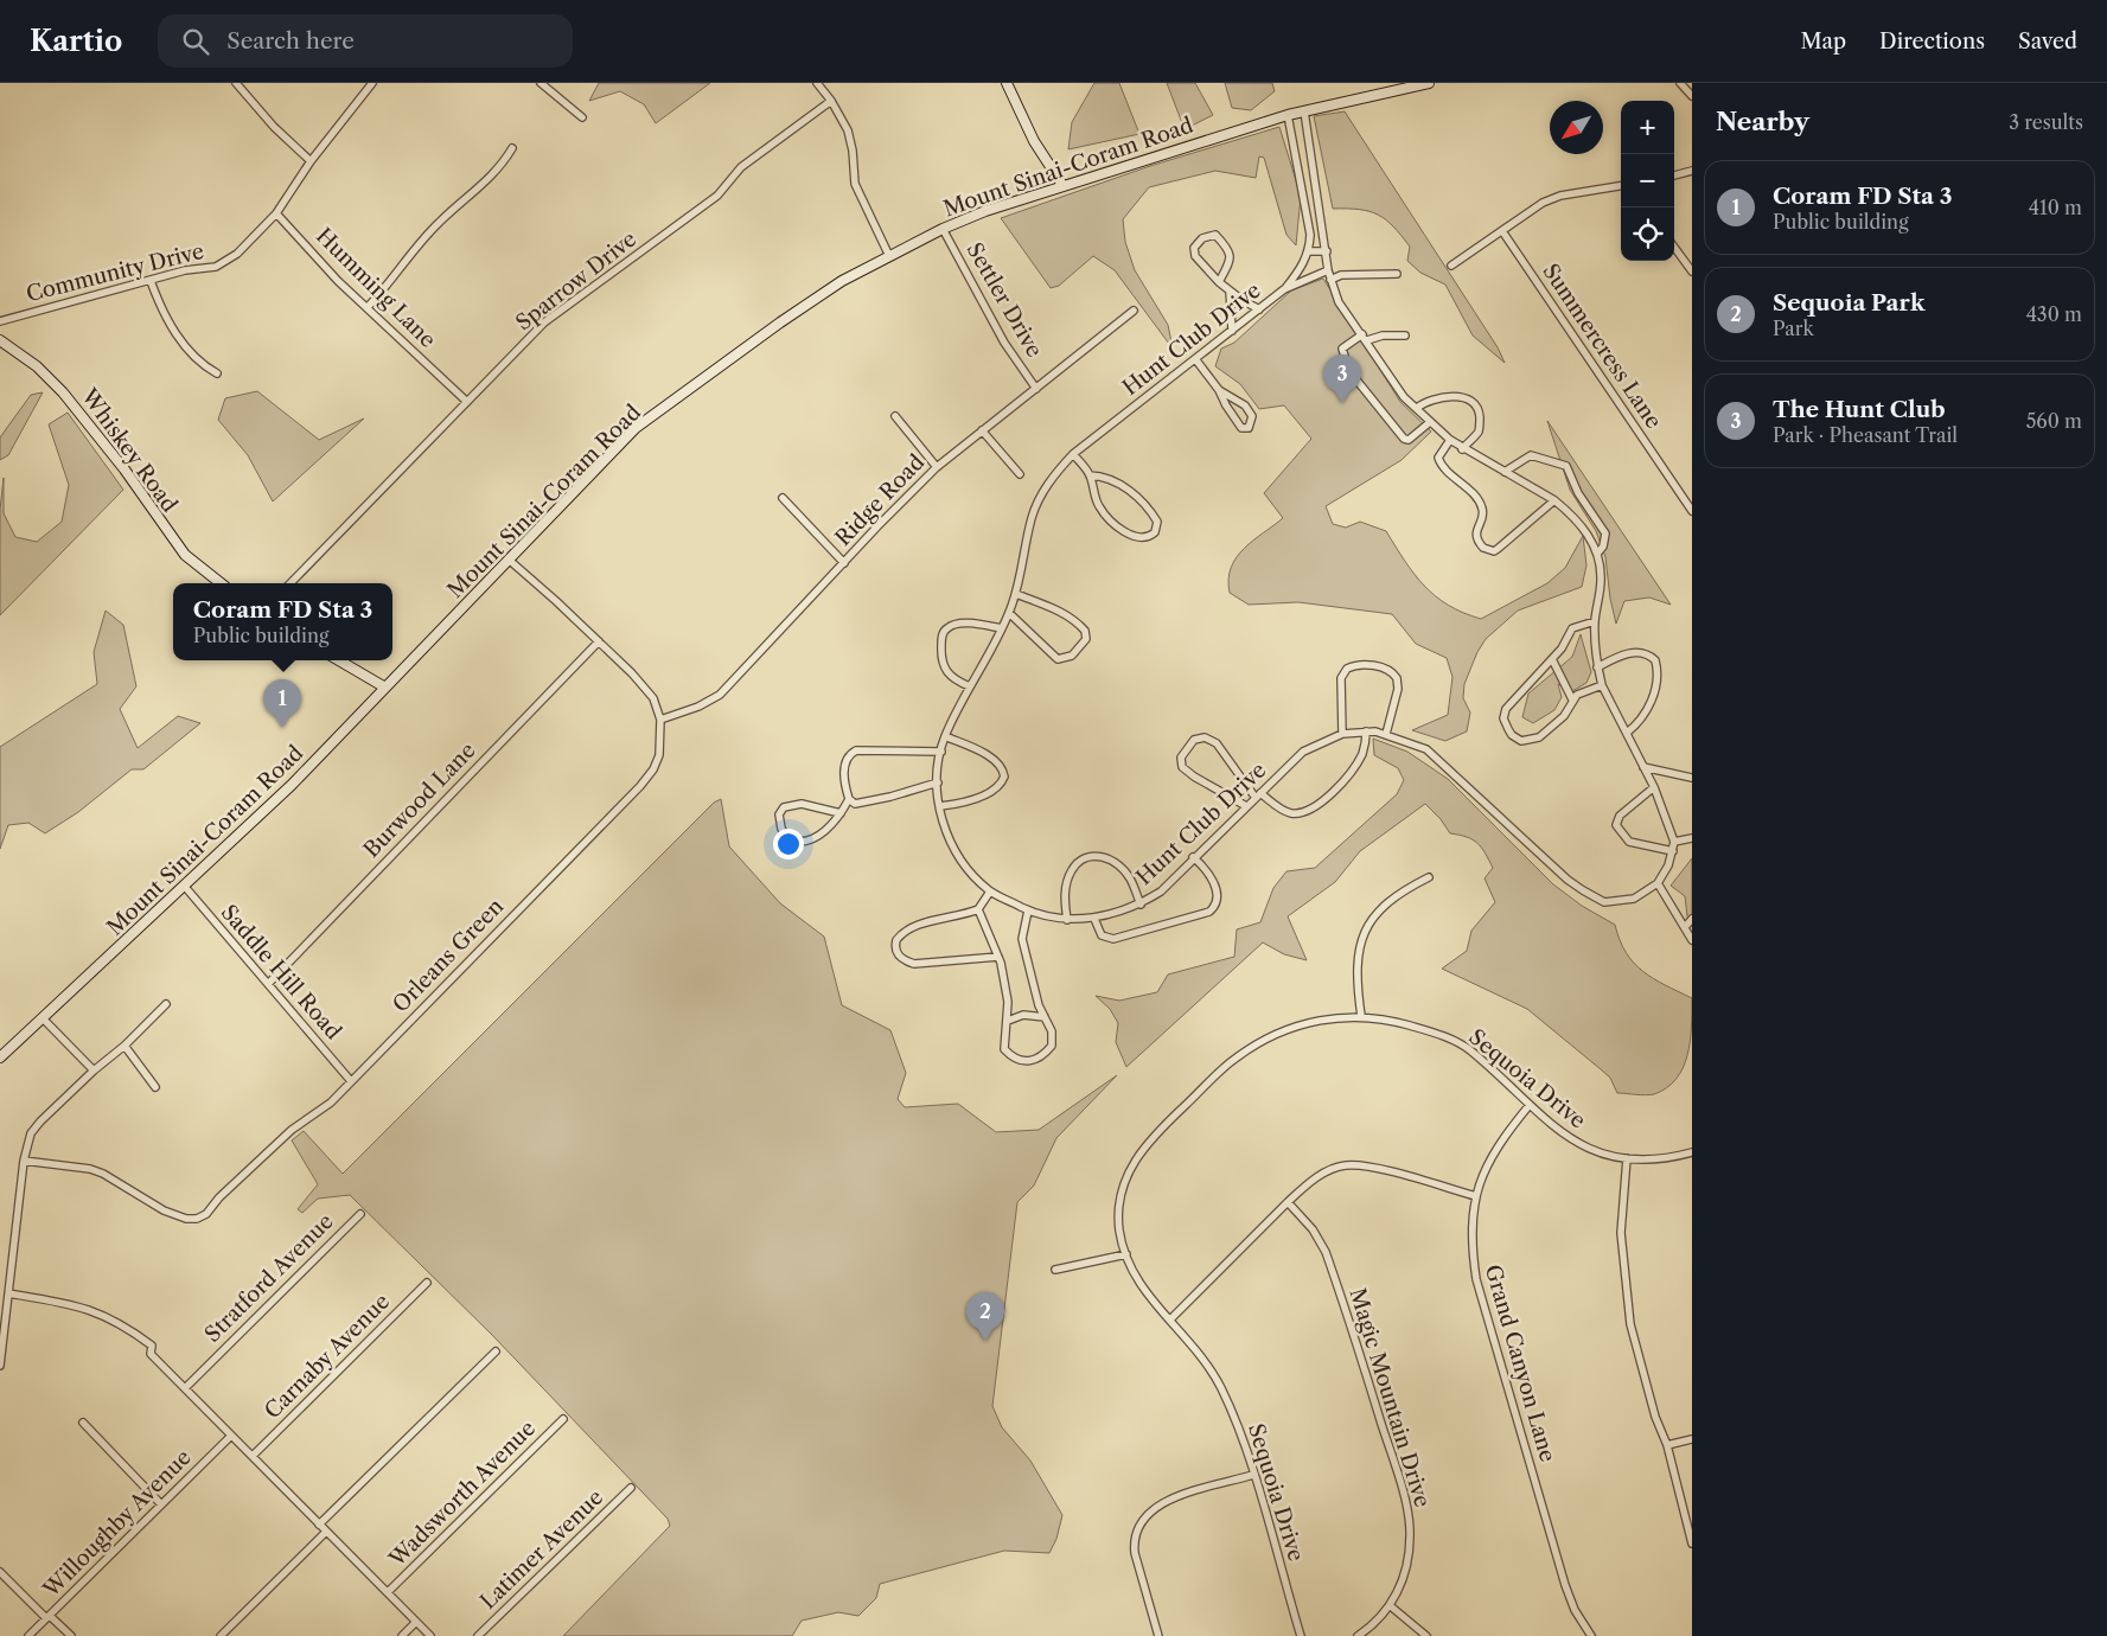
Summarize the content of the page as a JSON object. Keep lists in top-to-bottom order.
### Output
{
  "streets": {
    "main road": ["Mount Sinai-Coram Road", "Whiskey Road"],
    "street": [
      "Community Drive",
      "Sparrow Drive",
      "Humming Lane",
      "Settler Drive",
      "Hunt Club Drive",
      "Summercress Lane",
      "Ridge Road",
      "Burwood Lane",
      "Orleans Green",
      "Saddle Hill Road",
      "Sequoia Drive",
      "Stratford Avenue",
      "Carnaby Avenue",
      "Grand Canyon Lane",
      "Magic Mountain Drive",
      "Wadsworth Avenue",
      "Willoughby Avenue",
      "Latimer Avenue"
    ]
  },
  "crossings": [
    ["Mount Sinai-Coram Road", "Settler Drive"],
    ["Mount Sinai-Coram Road", "Hunt Club Drive"],
    ["Mount Sinai-Coram Road", "Orleans Green"],
    ["Mount Sinai-Coram Road", "Saddle Hill Road"],
    ["Community Drive", "Humming Lane"],
    ["Sparrow Drive", "Humming Lane"],
    ["Settler Drive", "Ridge Road"],
    ["Ridge Road", "Orleans Green"],
    ["Burwood Lane", "Orleans Green"],
    ["Burwood Lane", "Saddle Hill Road"],
    ["Orleans Green", "Saddle Hill Road"],
    ["Sequoia Drive", "Grand Canyon Lane"]
  ],
  "north": "bottom left",
  "page": {
    "header": "Kartio",
    "search": "Search here",
    "nav": ["Map", "Directions", "Saved"],
    "heading": ["Nearby", "3 results"],
    "map_buttons": ["+", "−"],
    "list": [
      {
        "mark": "1",
        "name": "Coram FD Sta 3",
        "note": "Public building",
        "value": "410 m"
      },
      {
        "mark": "2",
        "name": "Sequoia Park",
        "note": "Park",
        "value": "430 m"
      },
      {
        "mark": "3",
        "name": "The Hunt Club",
        "note": "Park · Pheasant Trail",
        "value": "560 m"
      }
    ],
    "pins": ["3", "1", "2"],
    "popup": ["Coram FD Sta 3", "Public building"]
  }
}
